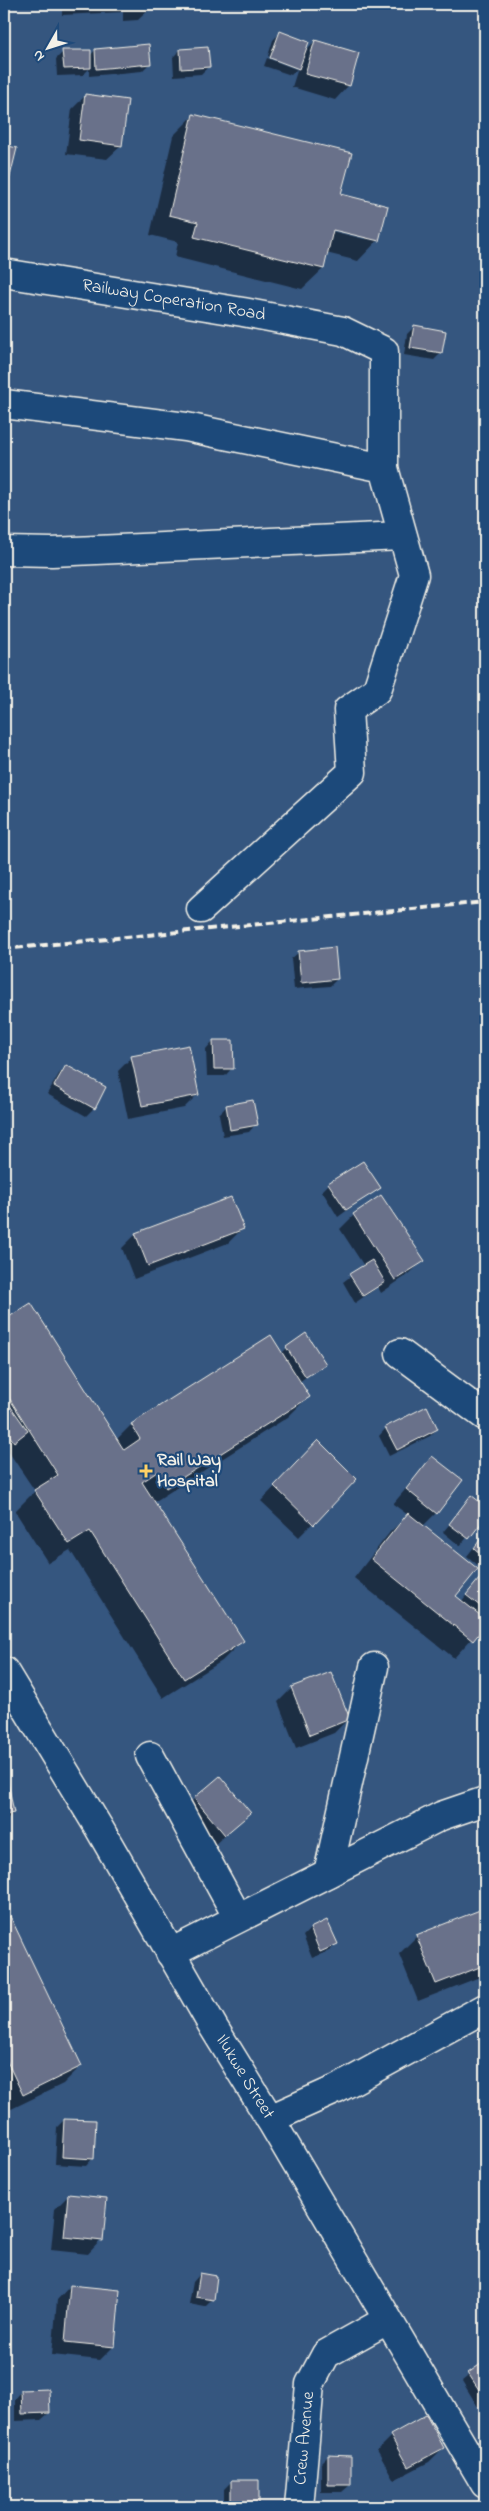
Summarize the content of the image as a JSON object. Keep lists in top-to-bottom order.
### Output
{
  "streets": {
    "street": ["Railway Coperation Road", "Ilukwe Street", "Crew Avenue"]
  },
  "crossings": [
    ["Ilukwe Street", "Crew Avenue"]
  ],
  "places": {
    "health": ["Rail Way Hospital"]
  },
  "north": "bottom left"
}
